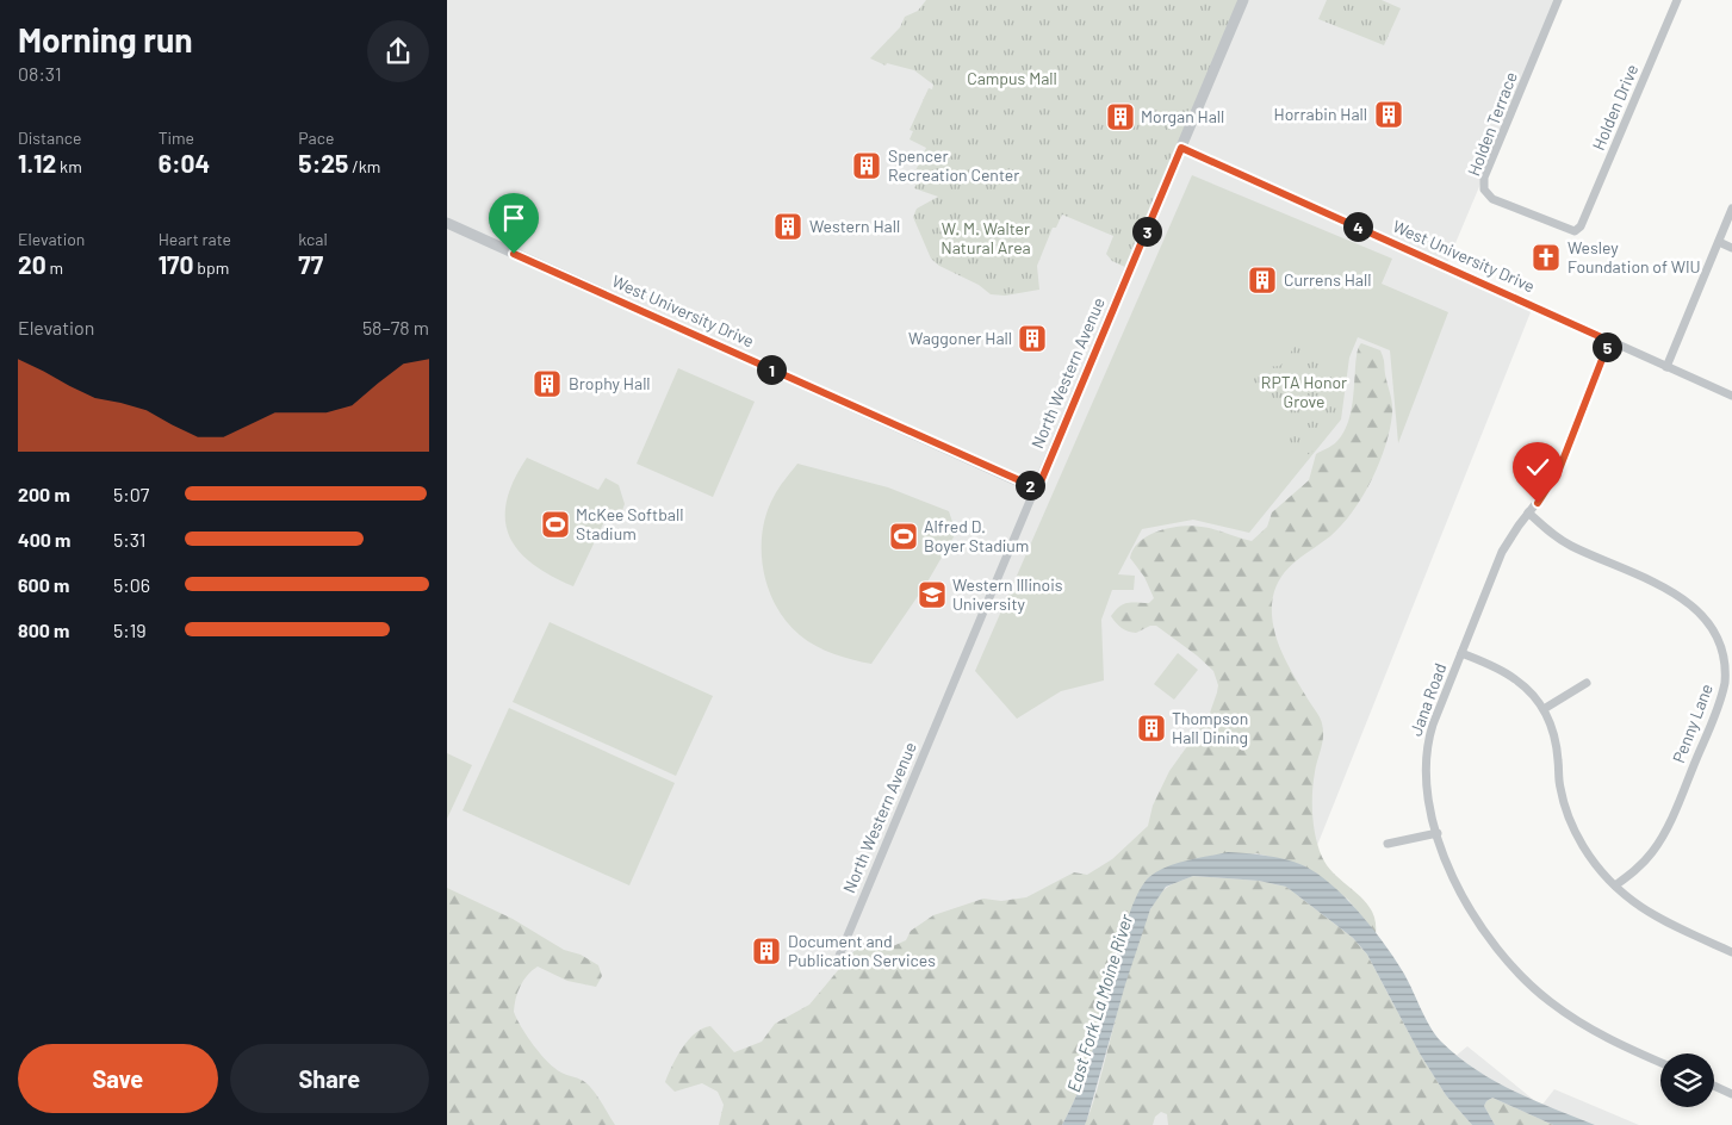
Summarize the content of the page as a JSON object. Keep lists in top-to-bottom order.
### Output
{
  "streets": {
    "street": [
      "Holden Drive",
      "Holden Terrace",
      "West University Drive",
      "North Western Avenue",
      "Jana Road",
      "Penny Lane"
    ]
  },
  "crossings": [
    ["Holden Drive", "Holden Terrace"],
    ["West University Drive", "North Western Avenue"],
    ["West University Drive", "Jana Road"],
    ["Jana Road", "Penny Lane"]
  ],
  "water": ["East Fork La Moine River"],
  "parks": ["Campus Mall", "W. M. Walter Natural Area", "RPTA Honor Grove"],
  "places": {
    "building": [
      "Horrabin Hall",
      "Morgan Hall",
      "Spencer Recreation Center",
      "Western Hall",
      "Currens Hall",
      "Waggoner Hall",
      "Brophy Hall",
      "Thompson Hall Dining",
      "Document and Publication Services"
    ],
    "church": ["Wesley Foundation of WIU"],
    "sports": ["McKee Softball Stadium", "Alfred D. Boyer Stadium"],
    "school or university": ["Western Illinois University"]
  },
  "page": {
    "heading": ["Morning run", "08:31"],
    "stats": [
      ["Distance", "1.12 km"],
      ["Time", "6:04"],
      ["Pace", "5:25 /km"],
      ["Elevation", "20 m"],
      ["Heart rate", "170 bpm"],
      ["kcal", "77"]
    ],
    "pins": [
      "4",
      "3",
      "5",
      "1",
      "2"
    ],
    "chart": ["Elevation", "58–78 m"],
    "list": [
      {
        "name": "200 m",
        "note": "5:07"
      },
      {
        "name": "400 m",
        "note": "5:31"
      },
      {
        "name": "600 m",
        "note": "5:06"
      },
      {
        "name": "800 m",
        "note": "5:19"
      }
    ],
    "buttons": ["Save", "Share"]
  }
}
